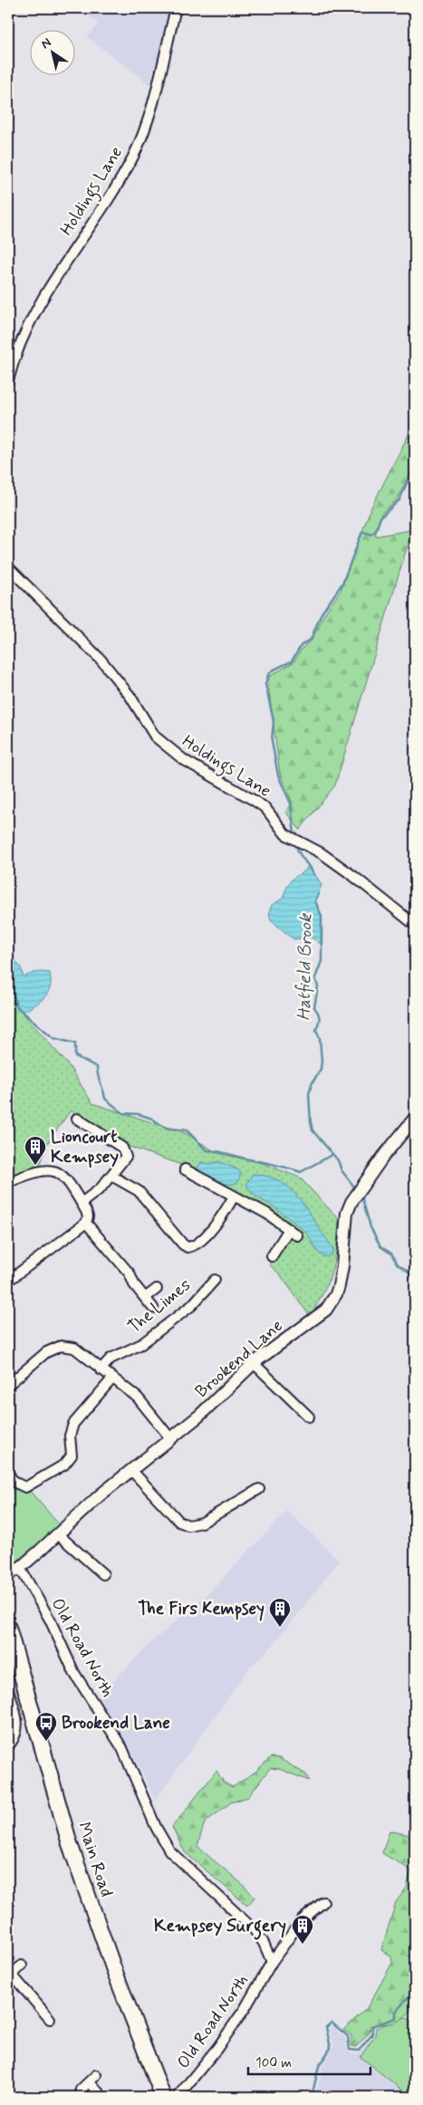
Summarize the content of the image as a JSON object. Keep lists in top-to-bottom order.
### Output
{
  "streets": {
    "main road": ["Main Road"],
    "street": [
      "Holdings Lane",
      "The Limes",
      "Brookend Lane",
      "Old Road North"
    ]
  },
  "crossings": [
    ["Brookend Lane", "Old Road North"]
  ],
  "water": ["Hatfield Brook"],
  "places": {
    "building": ["Lioncourt Kempsey", "The Firs Kempsey", "Kempsey Surgery"],
    "bus stop": ["Brookend Lane"]
  },
  "scale_bar": "100 m",
  "north": "top left"
}
